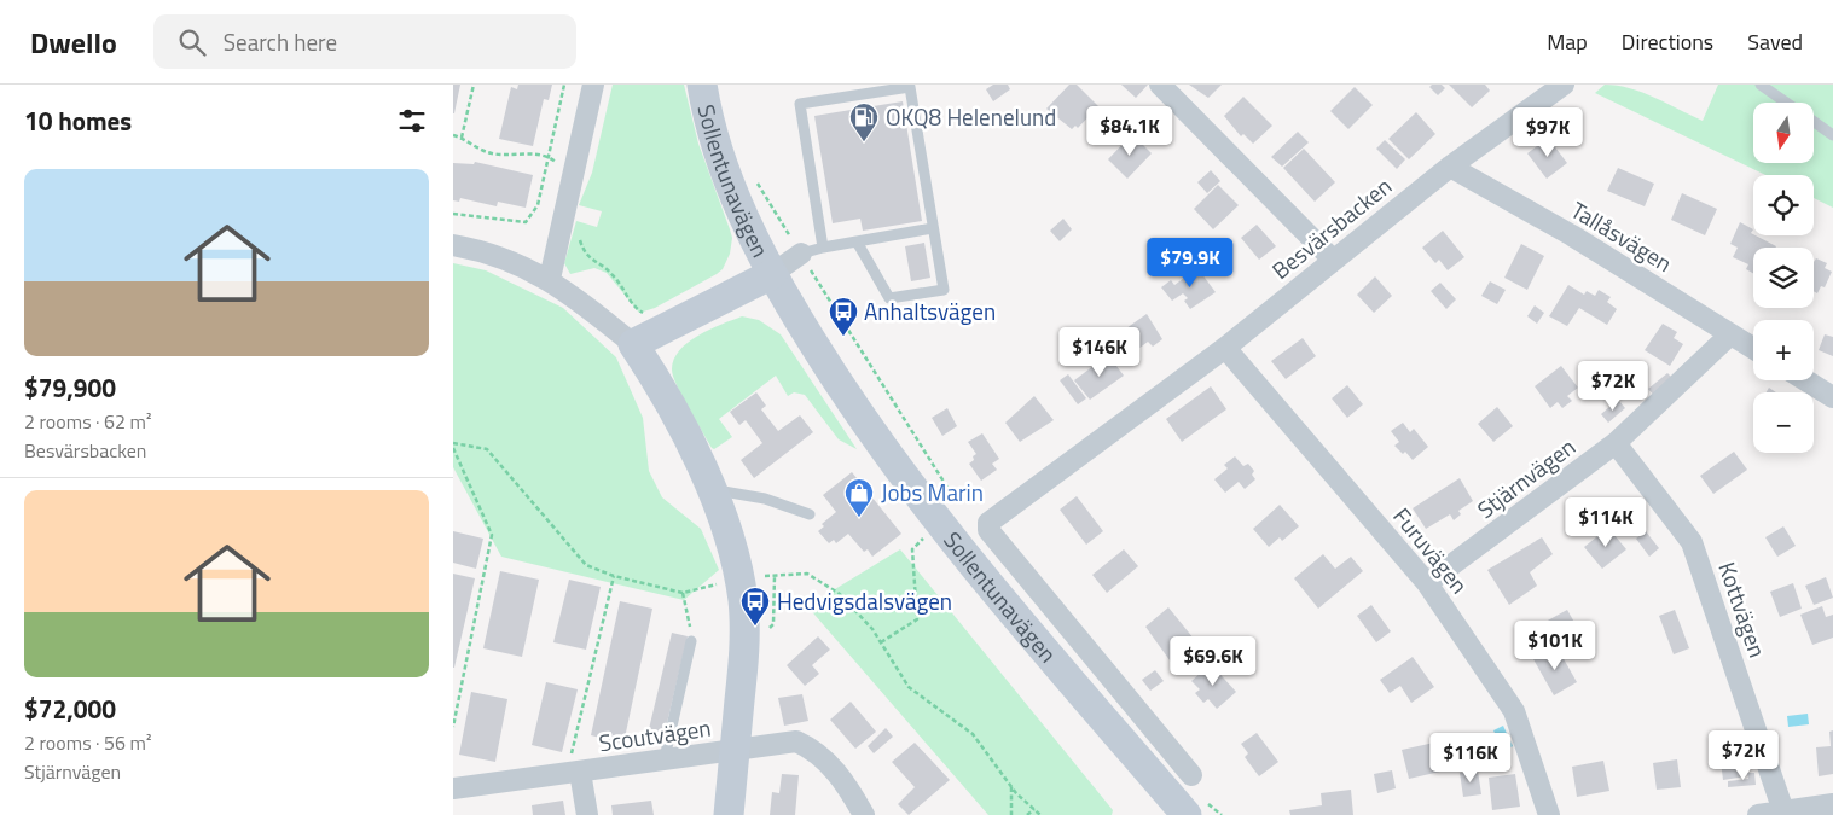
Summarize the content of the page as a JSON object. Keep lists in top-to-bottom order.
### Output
{
  "streets": {
    "street": [
      "Sollentunavägen",
      "Besvärsbacken",
      "Tallåsvägen",
      "Stjärnvägen",
      "Furuvägen",
      "Kottvägen",
      "Scoutvägen"
    ]
  },
  "crossings": [
    ["Besvärsbacken", "Tallåsvägen"],
    ["Besvärsbacken", "Furuvägen"],
    ["Tallåsvägen", "Stjärnvägen"],
    ["Stjärnvägen", "Furuvägen"],
    ["Stjärnvägen", "Kottvägen"]
  ],
  "places": {
    "fuel station": ["OKQ8 Helenelund"],
    "bus stop": ["Anhaltsvägen", "Hedvigsdalsvägen"],
    "shop": ["Jobs Marin"]
  },
  "north": "bottom",
  "page": {
    "header": "Dwello",
    "search": "Search here",
    "nav": ["Map", "Directions", "Saved"],
    "heading": "10 homes",
    "map_buttons": ["+", "−"],
    "price": [
      "$84.1K",
      "$97K",
      "$79.9K",
      "$146K",
      "$72K",
      "$114K",
      "$101K",
      "$69.6K",
      "$72K",
      "$116K"
    ],
    "list": [
      {
        "name": "$79,900",
        "note": "2 rooms · 62 m² · Besvärsbacken"
      },
      {
        "name": "$72,000",
        "note": "2 rooms · 56 m² · Stjärnvägen"
      }
    ]
  }
}
